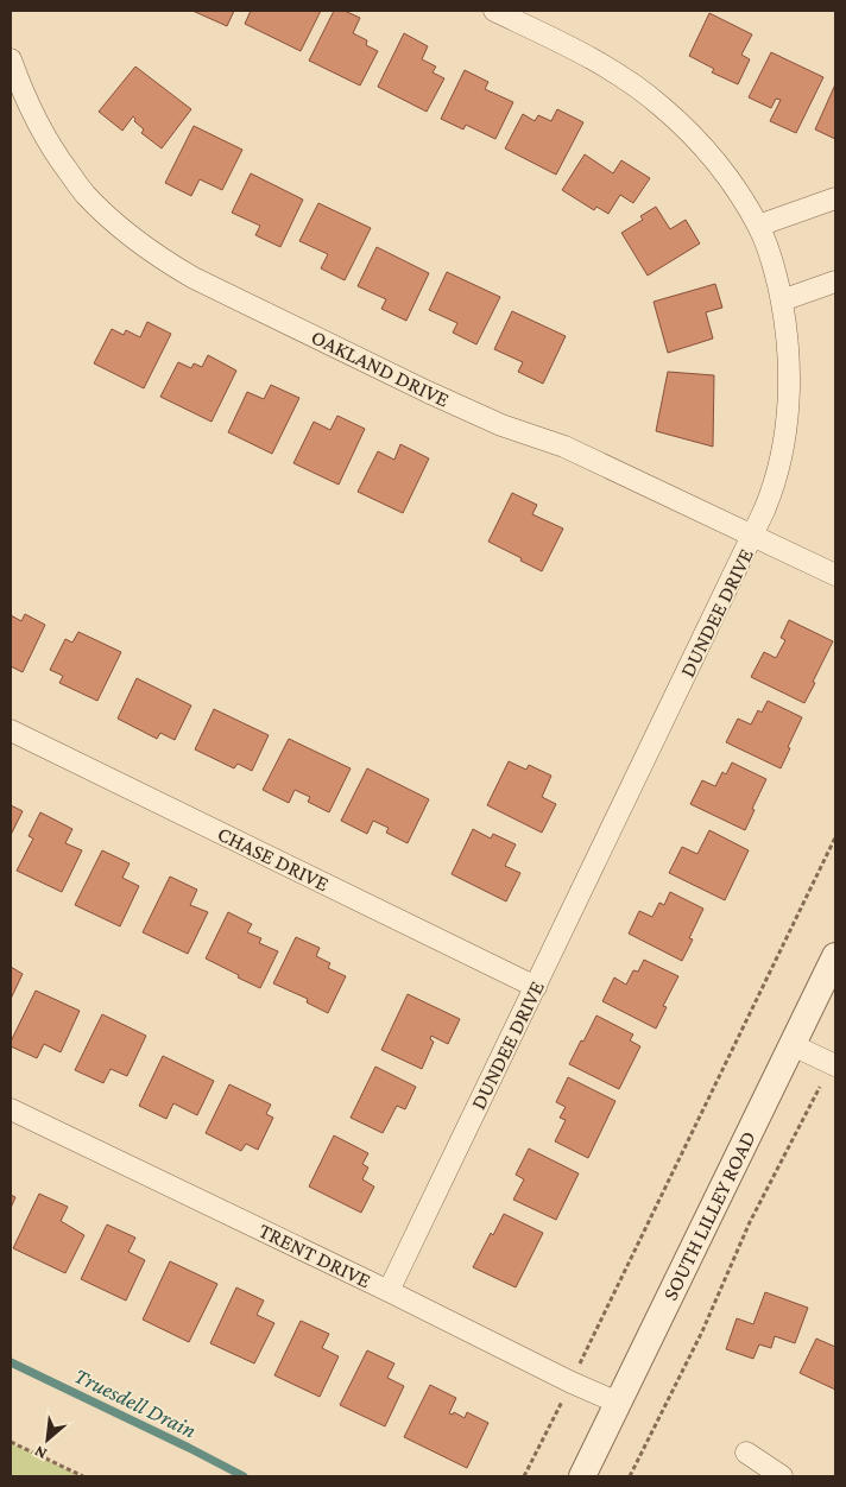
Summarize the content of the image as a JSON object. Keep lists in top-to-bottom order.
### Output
{
  "streets": {
    "street": [
      "OAKLAND DRIVE",
      "DUNDEE DRIVE",
      "CHASE DRIVE",
      "SOUTH LILLEY ROAD",
      "TRENT DRIVE"
    ]
  },
  "crossings": [
    ["OAKLAND DRIVE", "DUNDEE DRIVE"],
    ["DUNDEE DRIVE", "CHASE DRIVE"],
    ["DUNDEE DRIVE", "TRENT DRIVE"],
    ["SOUTH LILLEY ROAD", "TRENT DRIVE"]
  ],
  "water": ["Truesdell Drain"],
  "north": "bottom left"
}
